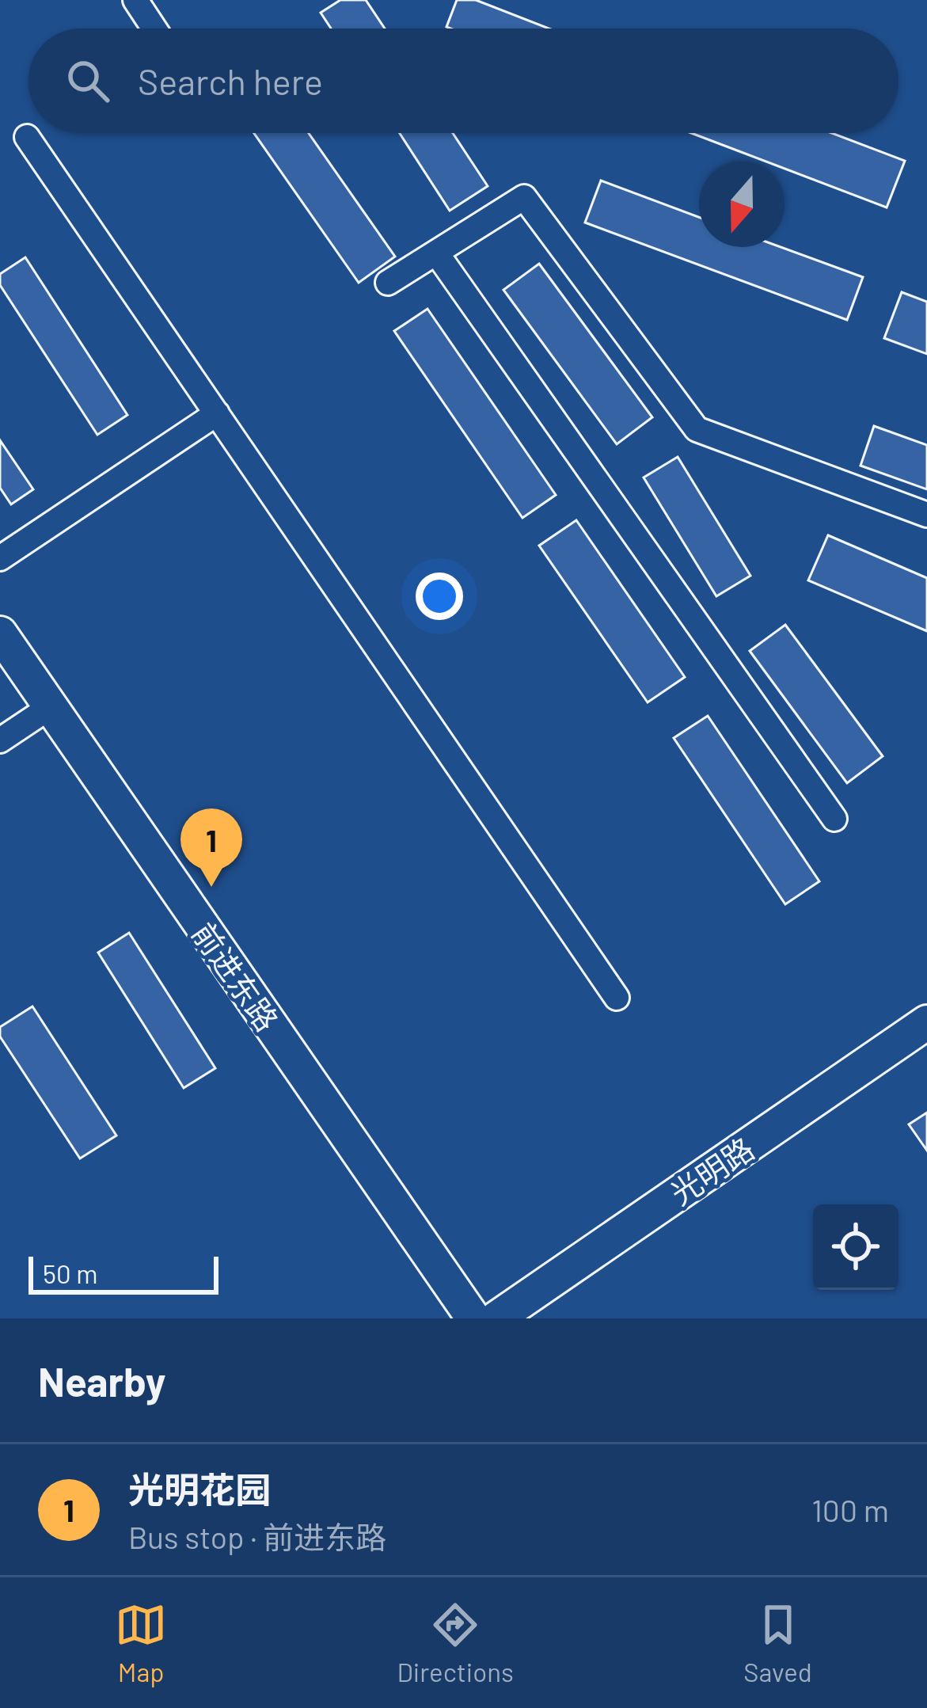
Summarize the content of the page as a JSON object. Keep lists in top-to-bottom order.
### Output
{
  "streets": {
    "main road": ["前进东路", "光明路"]
  },
  "scale_bar": "50 m",
  "north": "bottom",
  "page": {
    "search": "Search here",
    "pins": "1",
    "scale": "50 m",
    "heading": "Nearby",
    "list": [
      {
        "mark": "1",
        "name": "光明花园",
        "note": "Bus stop · 前进东路",
        "value": "100 m"
      }
    ],
    "nav": ["Map", "Directions", "Saved"]
  }
}
